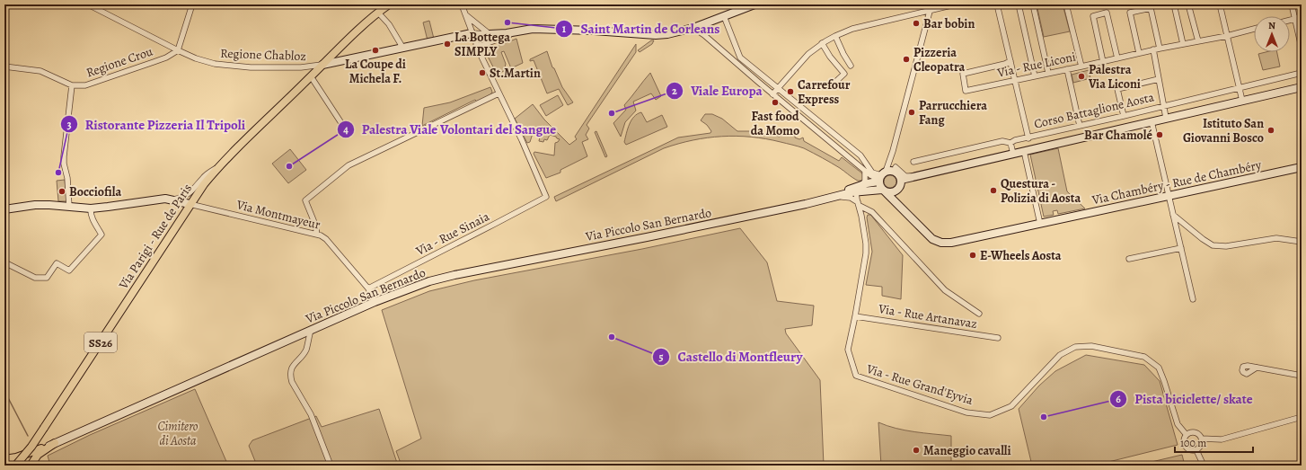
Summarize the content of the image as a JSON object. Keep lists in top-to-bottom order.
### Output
{
  "streets": {
    "main road": ["Via Parigi - Rue de Paris", "SS26"],
    "street": [
      "Regione Chabloz",
      "Regione Crou",
      "Via - Rue Liconi",
      "Corso Battaglione Aosta",
      "Via Chambéry - Rue de Chambéry",
      "Via Montmayeur",
      "Via Piccolo San Bernardo",
      "Via - Rue Sinaia",
      "Via - Rue Artanavaz",
      "Via - Rue Grand'Eyvia"
    ]
  },
  "crossings": [
    ["Regione Chabloz", "Regione Crou"],
    ["Regione Chabloz", "Via Parigi - Rue de Paris"],
    ["Corso Battaglione Aosta", "Via Chambéry - Rue de Chambéry"],
    ["Corso Battaglione Aosta", "Via Piccolo San Bernardo"],
    ["Via Chambéry - Rue de Chambéry", "Via Piccolo San Bernardo"],
    ["Via Montmayeur", "Via Piccolo San Bernardo"],
    ["Via Montmayeur", "Via - Rue Sinaia"],
    ["Via Montmayeur", "Via Parigi - Rue de Paris"],
    ["Via Piccolo San Bernardo", "Via - Rue Grand'Eyvia"],
    ["Via - Rue Artanavaz", "Via - Rue Grand'Eyvia"]
  ],
  "parks": ["Cimitero di Aosta"],
  "places": [
    "Saint Martin de Corleans",
    "Bar bobin",
    "La Bottega SIMPLY",
    "La Coupe di Michela F.",
    "Pizzeria Cleopatra",
    "St.Martin",
    "Palestra Via Liconi",
    "Carrefour Express",
    "Fast food da Momo",
    "Parrucchiera Fang",
    "Viale Europa",
    "Istituto San Giovanni Bosco",
    "Bar Chamolé",
    "Palestra Viale Volontari del Sangue",
    "Ristorante Pizzeria Il Tripoli",
    "Questura - Polizia di Aosta",
    "Bocciofila",
    "E-Wheels Aosta",
    "Castello di Montfleury",
    "Pista biciclette/ skate",
    "Maneggio cavalli"
  ],
  "scale_bar": "100 m",
  "north": "top"
}
